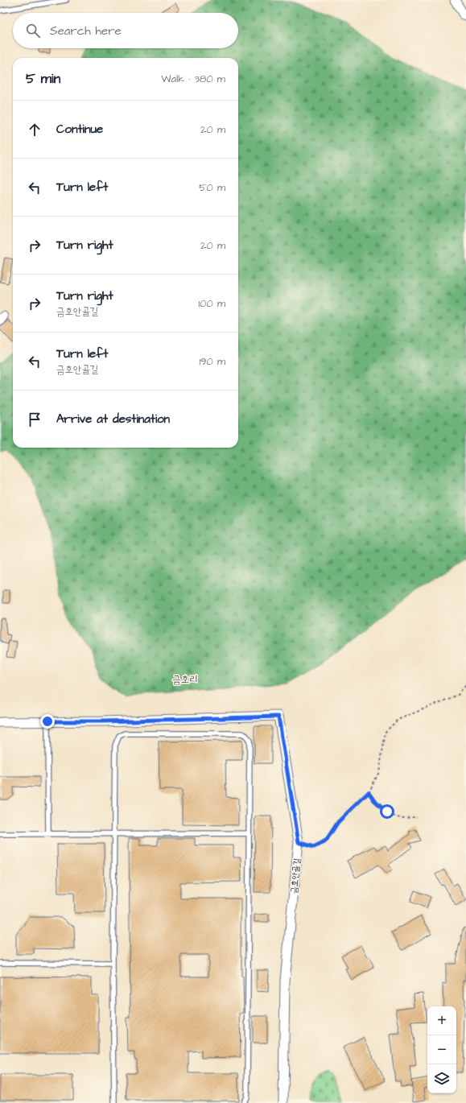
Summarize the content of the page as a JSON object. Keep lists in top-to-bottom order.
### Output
{
  "streets": {
    "street": ["금호안골길"]
  },
  "districts": ["금호리"],
  "page": {
    "search": "Search here",
    "heading": ["5 min", "Walk · 380 m"],
    "list": [
      ["Continue", "20 m"],
      ["Turn left", "50 m"],
      ["Turn right", "20 m"],
      ["Turn right", "금호안골길", "100 m"],
      ["Turn left", "금호안골길", "190 m"],
      "Arrive at destination"
    ],
    "map_buttons": ["+", "−"]
  }
}
